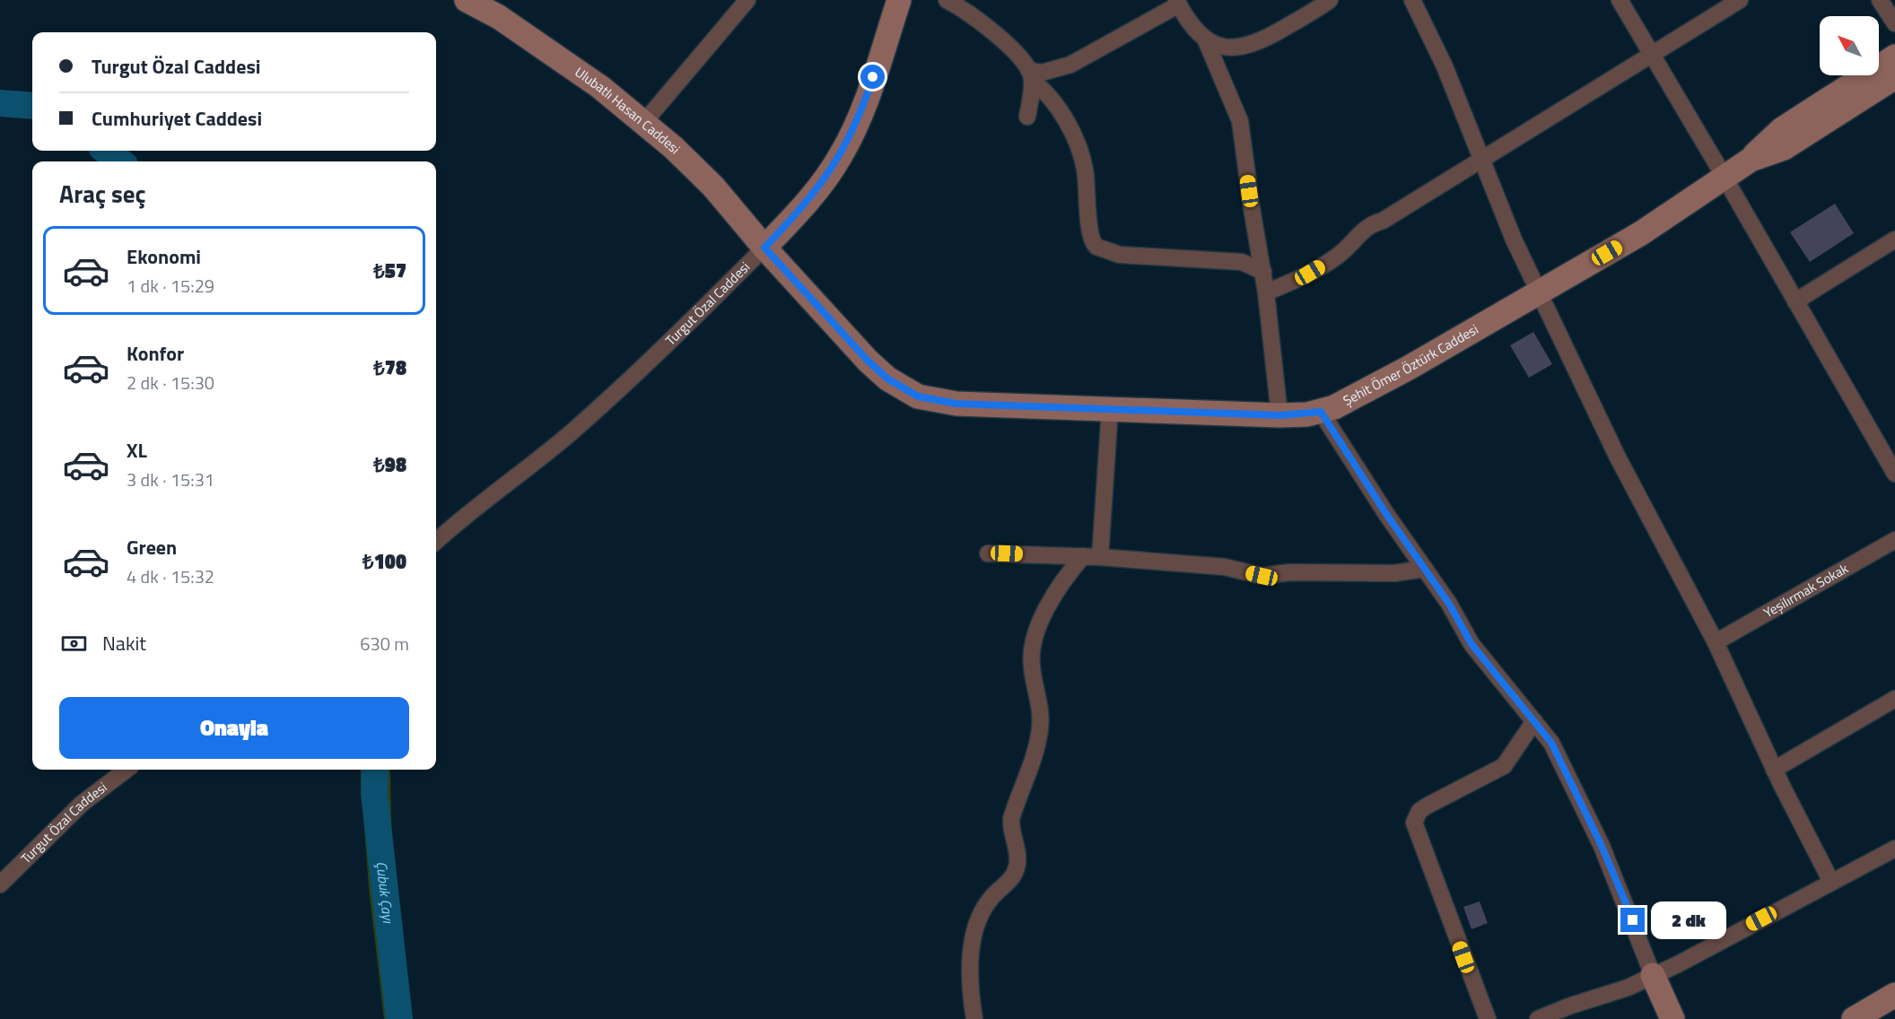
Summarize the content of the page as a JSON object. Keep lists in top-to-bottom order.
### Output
{
  "streets": {
    "street": [
      "Ulubatlı Hasan Caddesi",
      "Turgut Özal Caddesi",
      "Şehit Ömer Öztürk Caddesi",
      "Yeşilırmak Sokak"
    ]
  },
  "crossings": [
    ["Ulubatlı Hasan Caddesi", "Turgut Özal Caddesi"],
    ["Ulubatlı Hasan Caddesi", "Şehit Ömer Öztürk Caddesi"],
    ["Turgut Özal Caddesi", "Şehit Ömer Öztürk Caddesi"]
  ],
  "water": ["Çubuk Çayı"],
  "north": "top left",
  "page": {
    "banner": ["Turgut Özal Caddesi", "Cumhuriyet Caddesi"],
    "heading": "Araç seç",
    "list": [
      {
        "name": "Ekonomi",
        "note": "1 dk · 15:29",
        "value": "₺57"
      },
      {
        "name": "Konfor",
        "note": "2 dk · 15:30",
        "value": "₺78"
      },
      {
        "name": "XL",
        "note": "3 dk · 15:31",
        "value": "₺98"
      },
      {
        "name": "Green",
        "note": "4 dk · 15:32",
        "value": "₺100"
      }
    ],
    "pay": ["Nakit", "630 m"],
    "buttons": "Onayla",
    "bubble": "2 dk"
  }
}
